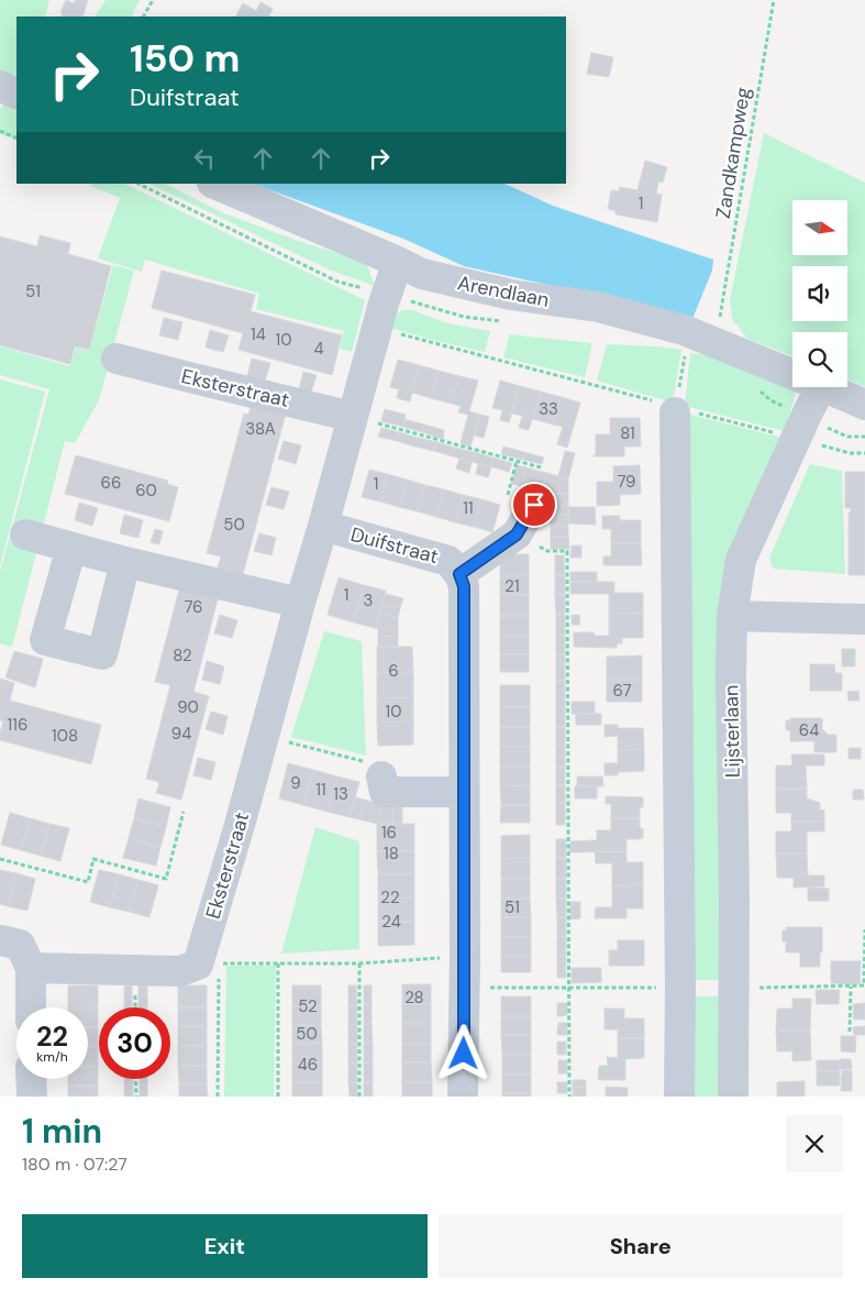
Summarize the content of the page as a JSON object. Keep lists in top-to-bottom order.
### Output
{
  "streets": {
    "street": [
      "Arendlaan",
      "Eksterstraat",
      "Duifstraat",
      "Lijsterlaan"
    ],
    "path": ["Zandkampweg"]
  },
  "crossings": [
    ["Arendlaan", "Eksterstraat"],
    ["Eksterstraat", "Duifstraat"]
  ],
  "house_numbers": [
    "1",
    "51",
    "14",
    "10",
    "4",
    "33",
    "38A",
    "81",
    "79",
    "66",
    "1",
    "60",
    "11",
    "50",
    "21",
    "1",
    "3",
    "76",
    "82",
    "6",
    "67",
    "90",
    "10",
    "116",
    "64",
    "94",
    "108",
    "9",
    "11",
    "13",
    "16",
    "18",
    "22",
    "51",
    "24",
    "28",
    "52",
    "50",
    "46"
  ],
  "north": "right",
  "page": {
    "turn": ["150 m", "Duifstraat"],
    "speed": "22 km/h",
    "limit": "30",
    "heading": ["1 min", "180 m · 07:27"],
    "buttons": ["Exit", "Share"]
  }
}
